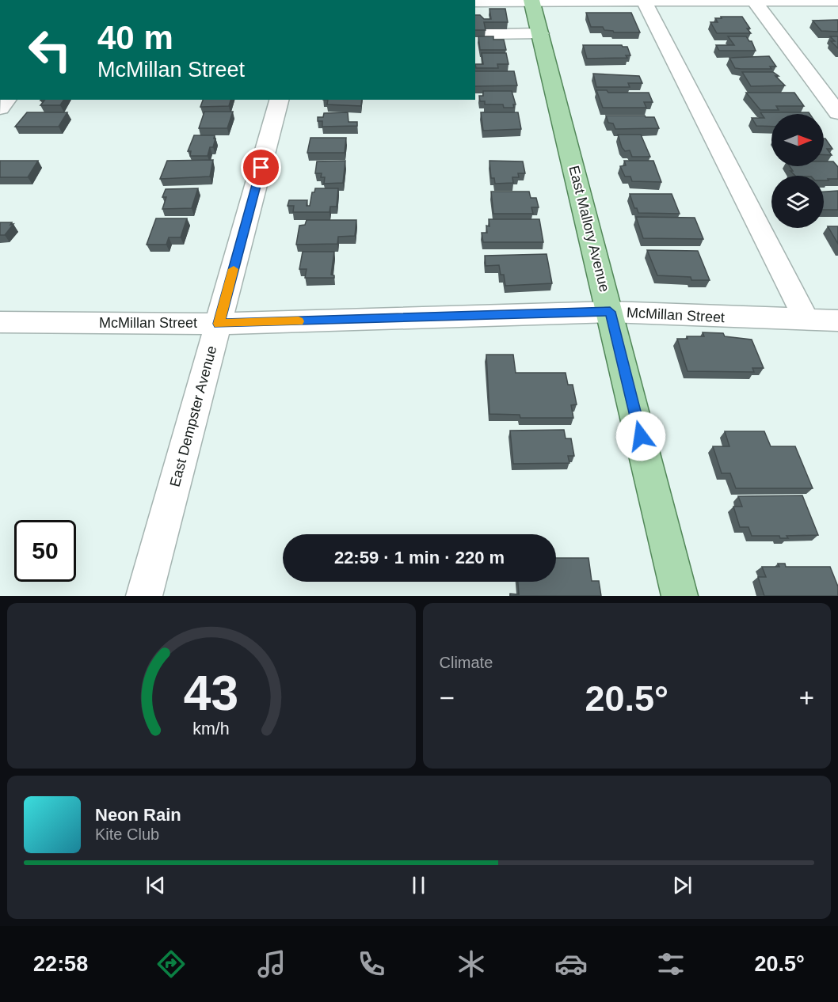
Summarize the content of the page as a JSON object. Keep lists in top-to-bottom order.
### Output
{
  "streets": {
    "main road": ["East Mallory Avenue"],
    "street": ["McMillan Street", "East Dempster Avenue"]
  },
  "crossings": [
    ["East Mallory Avenue", "McMillan Street"],
    ["McMillan Street", "East Dempster Avenue"]
  ],
  "north": "right",
  "page": {
    "turn": ["40 m", "McMillan Street"],
    "limit": "50",
    "trip": "22:59 · 1 min · 220 m",
    "tile": "Climate",
    "heat": ["−", "20.5°", "+"],
    "song": ["Neon Rain", "Kite Club"],
    "tabs": ["22:58", "20.5°"],
    "gauge": ["43", "km/h"]
  }
}
